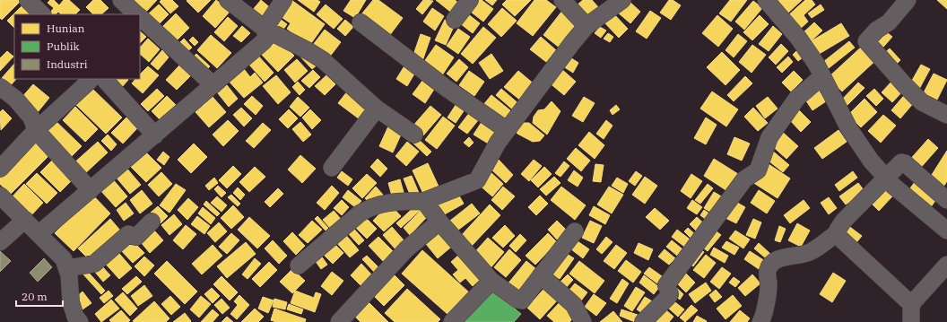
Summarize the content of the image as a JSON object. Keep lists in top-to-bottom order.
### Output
{
  "legend": ["Hunian", "Publik", "Industri"],
  "scale_bar": "20 m"
}
